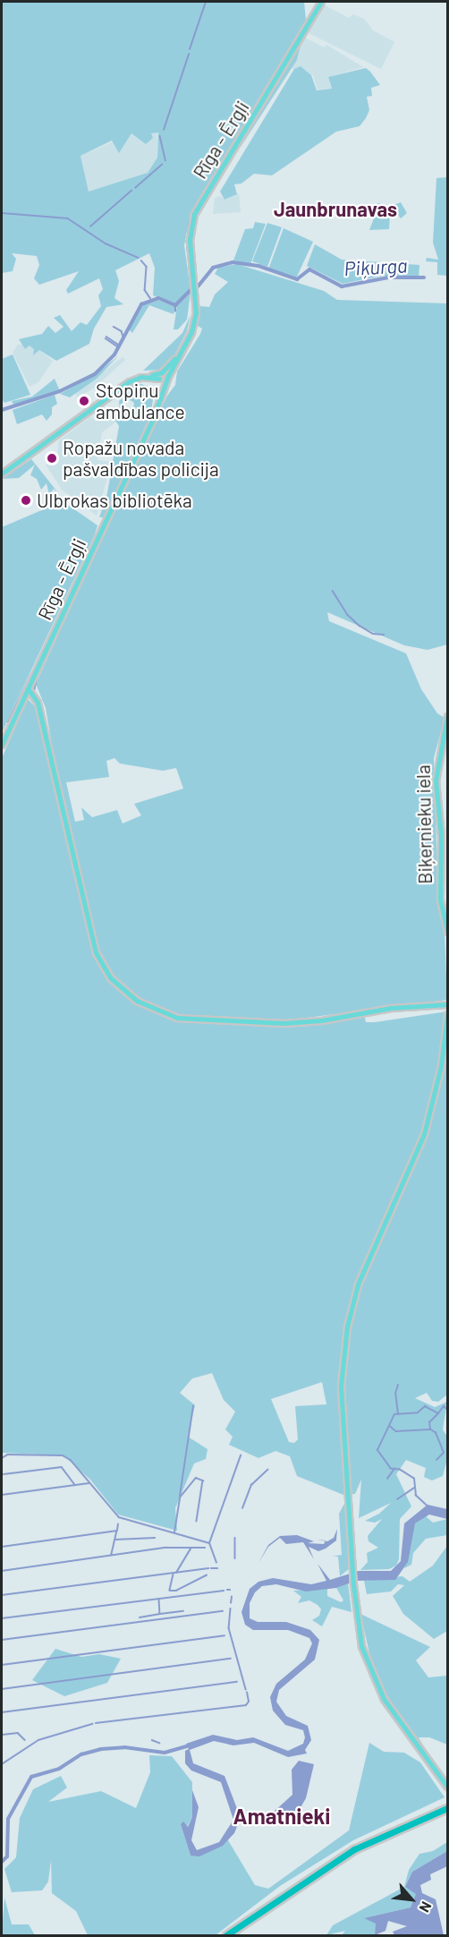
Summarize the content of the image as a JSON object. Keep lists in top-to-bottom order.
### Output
{
  "streets": {
    "main road": ["Rīga - Ērgļi", "Biķernieku iela"]
  },
  "districts": ["Jaunbrunavas", "Amatnieki"],
  "water": ["Piķurga"],
  "places": ["Stopiņu ambulance", "Ropažu novada pašvaldības policija", "Ulbrokas bibliotēka"],
  "north": "bottom right"
}
